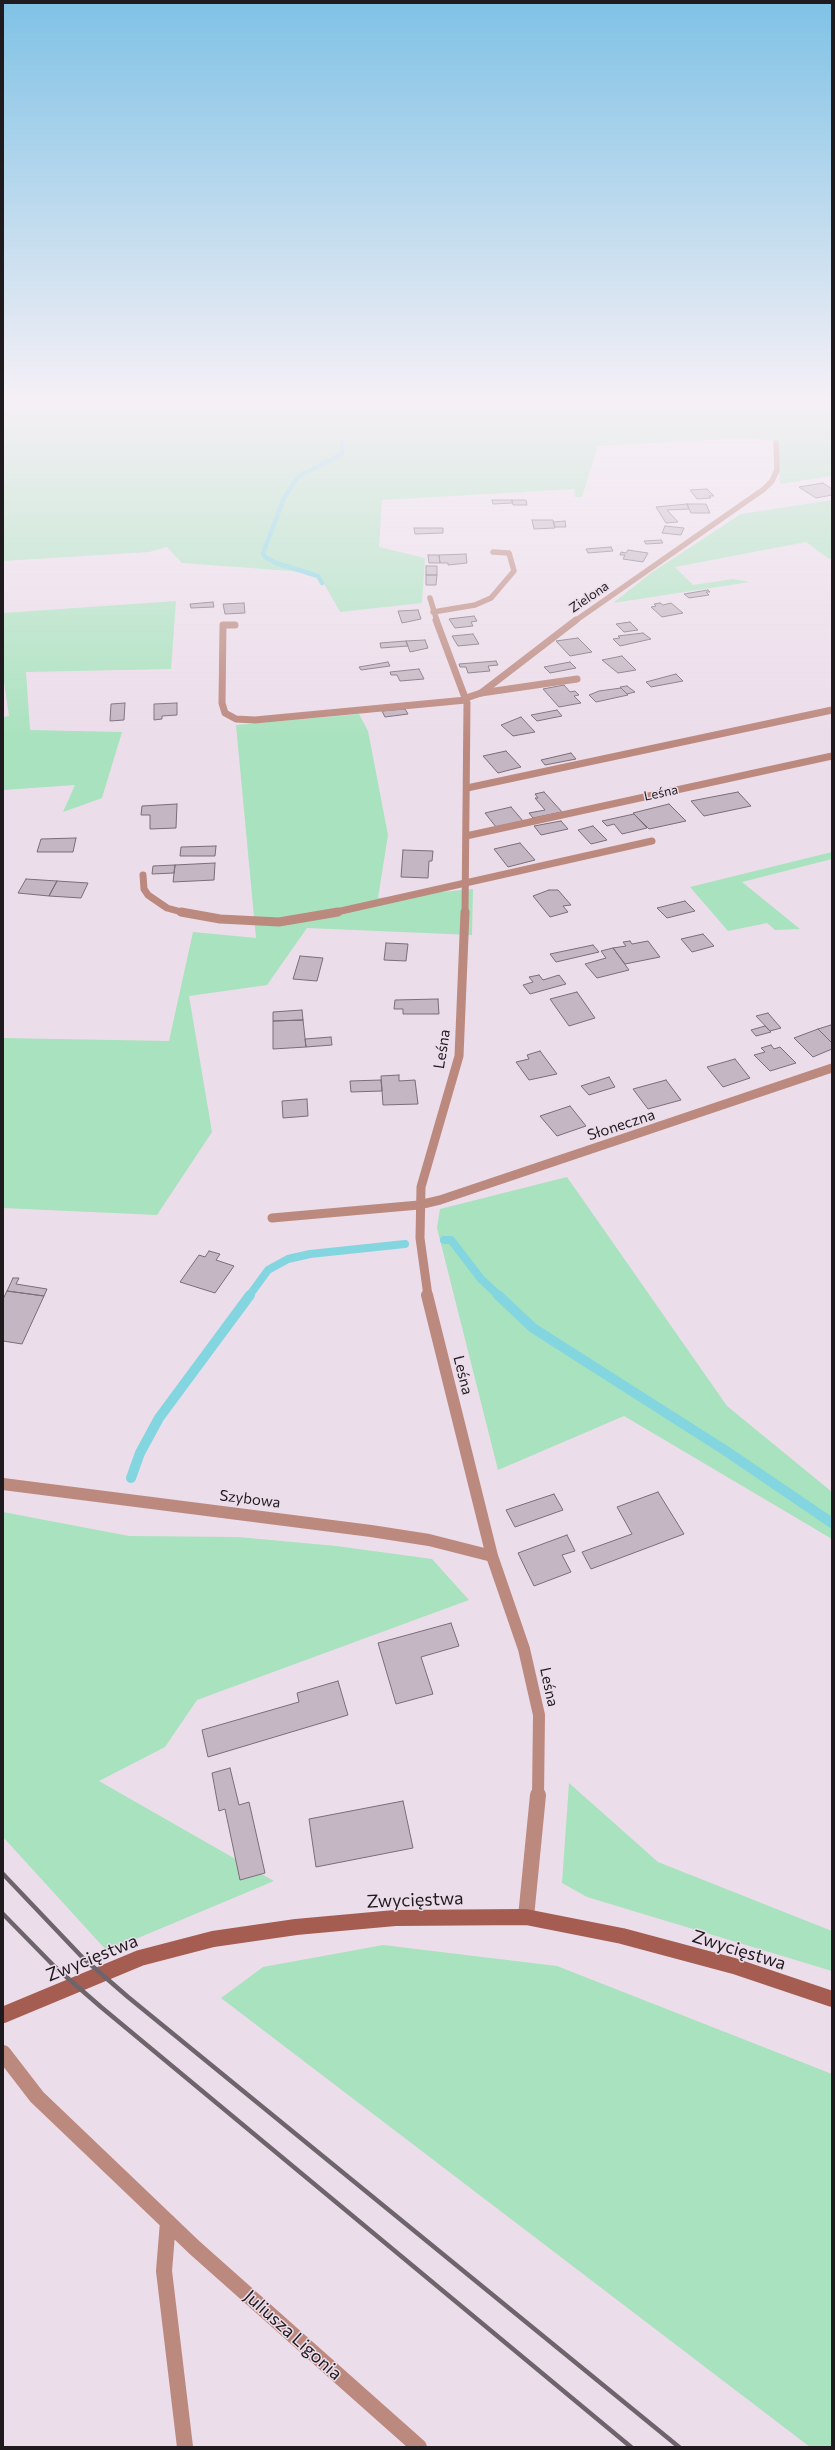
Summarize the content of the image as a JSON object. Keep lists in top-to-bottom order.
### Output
{
  "streets": {
    "main road": ["Zwycięstwa"],
    "street": [
      "Zielona",
      "Leśna",
      "Słoneczna",
      "Szybowa",
      "Juliusza Ligonia"
    ]
  },
  "crossings": [
    ["Zielona", "Leśna"],
    ["Leśna", "Słoneczna"],
    ["Leśna", "Szybowa"],
    ["Leśna", "Zwycięstwa"]
  ]
}
